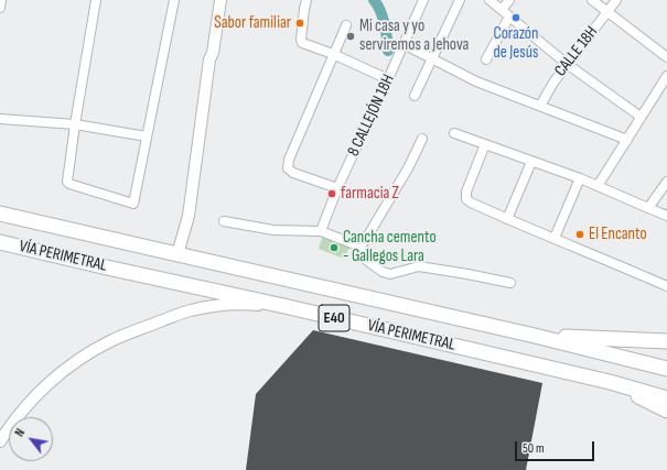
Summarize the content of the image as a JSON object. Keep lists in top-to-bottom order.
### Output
{
  "streets": {
    "highway": ["VÍA PERIMETRAL", "E40"],
    "street": ["CALLE 18H", "8 CALLEJÓN 18H"]
  },
  "places": [
    "Corazón de Jesús",
    "Sabor familiar",
    "Mi casa y yo serviremos a Jehova",
    "farmacia Z",
    "El Encanto",
    "Cancha cemento - Gallegos Lara"
  ],
  "scale_bar": "50 m",
  "north": "top left"
}
